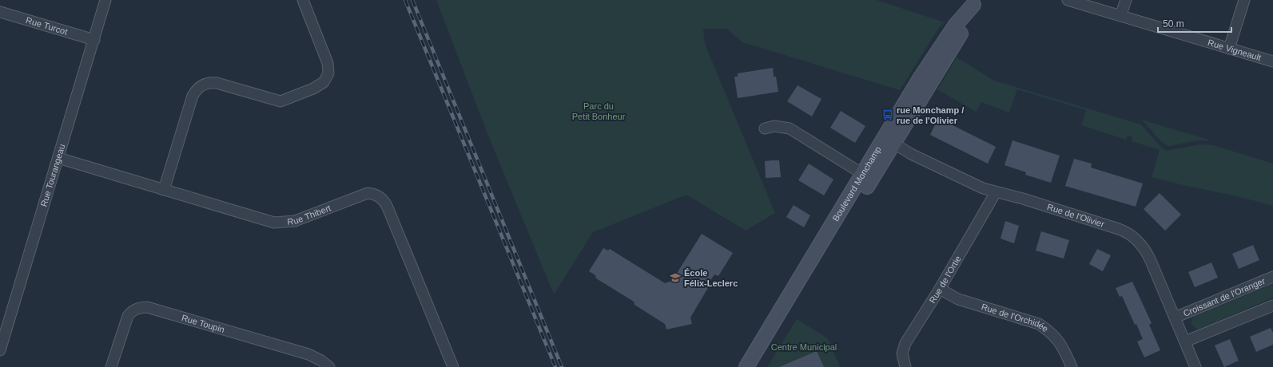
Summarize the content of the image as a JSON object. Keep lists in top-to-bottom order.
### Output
{
  "streets": {
    "street": [
      "Rue Turcot",
      "Rue Vigneault",
      "Rue Tourangeau",
      "Boulevard Monchamp",
      "Rue Thibert",
      "Rue de l'Olivier",
      "Rue de l'Ortie",
      "Croissant de l'Oranger",
      "Rue de l'Orchidée",
      "Rue Toupin"
    ]
  },
  "crossings": [
    ["Rue Turcot", "Rue Tourangeau"],
    ["Rue Tourangeau", "Rue Thibert"],
    ["Boulevard Monchamp", "Rue de l'Olivier"],
    ["Rue de l'Olivier", "Rue de l'Ortie"],
    ["Rue de l'Olivier", "Croissant de l'Oranger"],
    ["Rue de l'Ortie", "Rue de l'Orchidée"]
  ],
  "parks": ["Parc du Petit Bonheur", "Centre Municipal"],
  "places": {
    "bus stop": ["rue Monchamp / rue de l'Olivier"],
    "school or university": ["École Félix-Leclerc"]
  },
  "scale_bar": "50 m"
}
